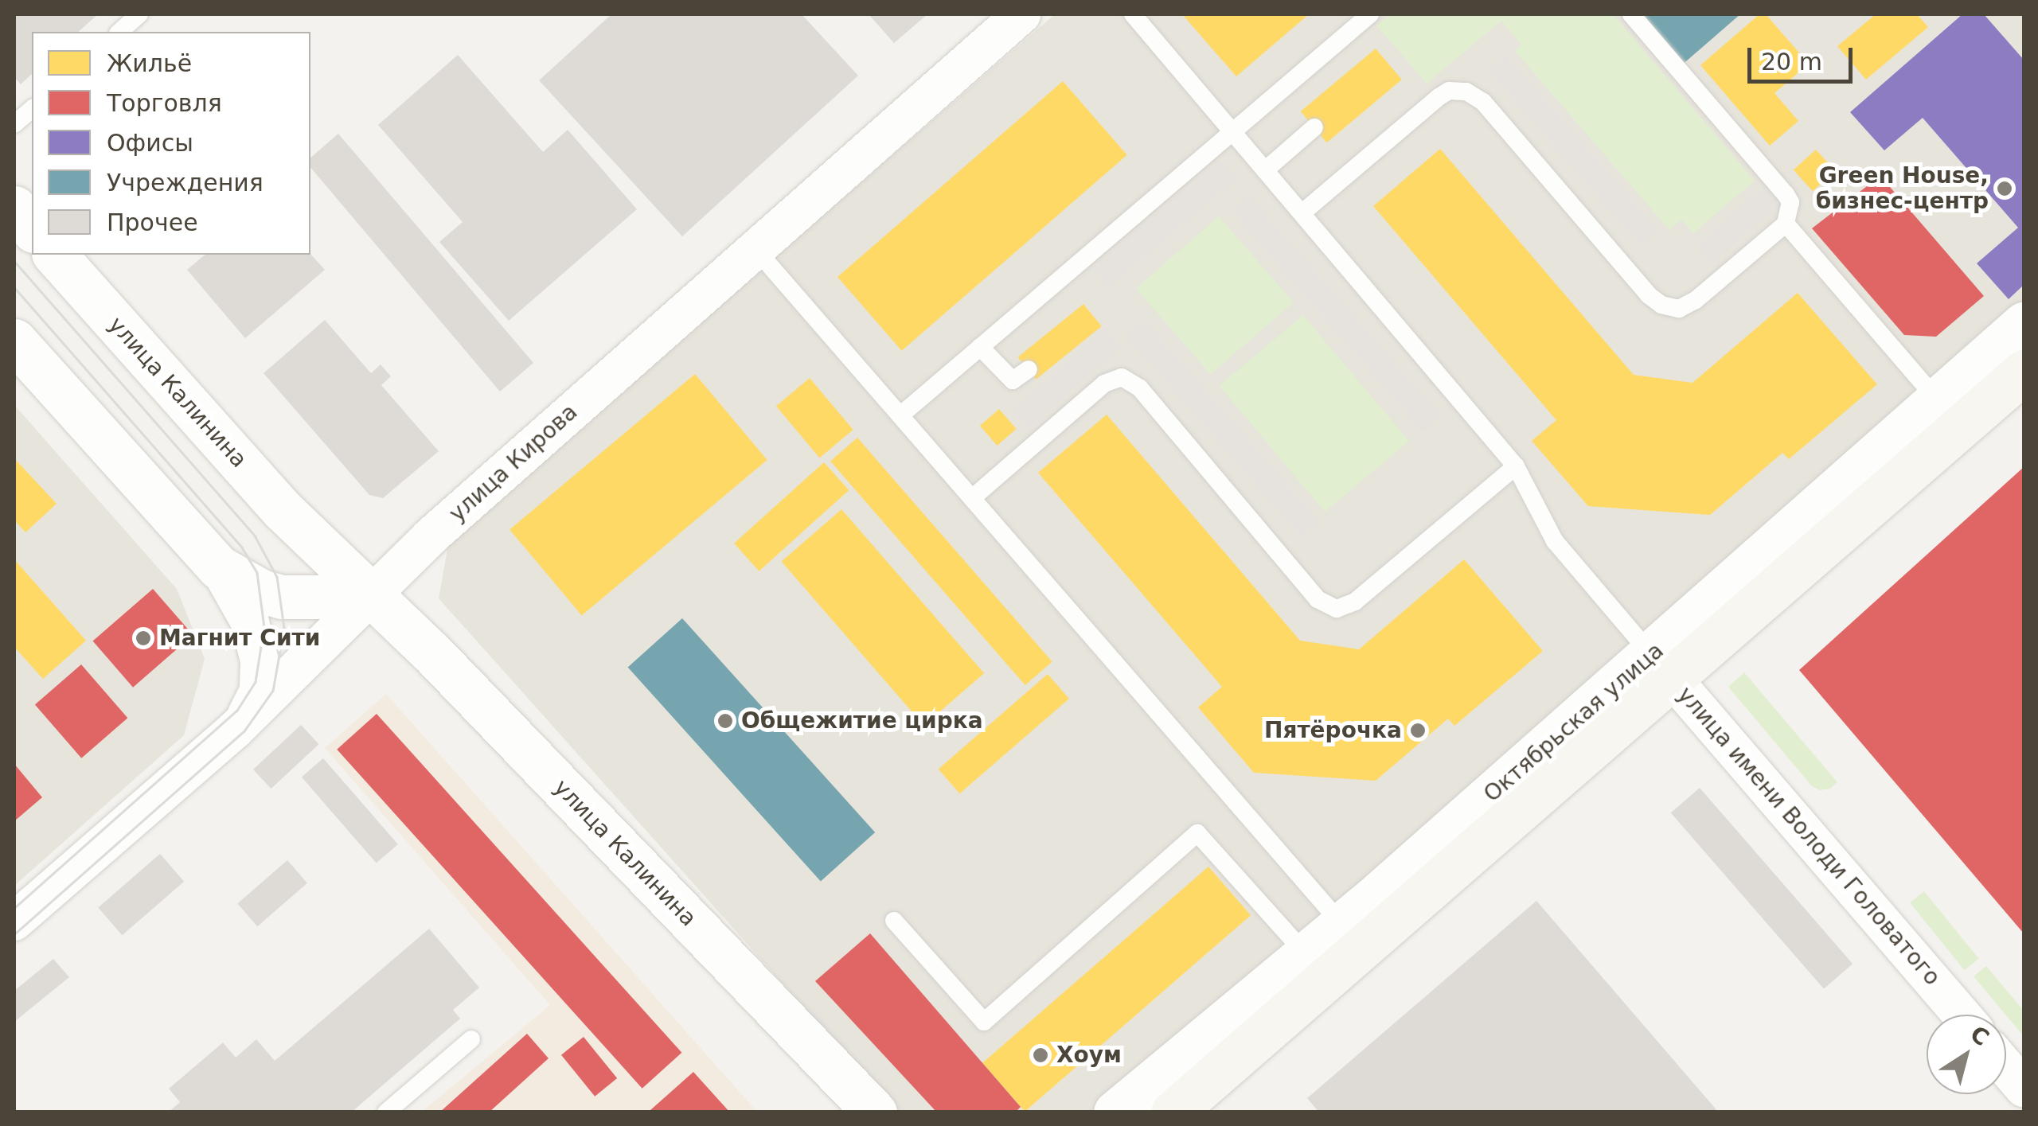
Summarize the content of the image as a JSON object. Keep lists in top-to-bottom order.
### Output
{
  "streets": {
    "main road": ["Октябрьская улица"],
    "street": ["улица Калинина", "улица Кирова", "улица имени Володи Головатого"]
  },
  "crossings": [
    ["улица Калинина", "улица Кирова"],
    ["Октябрьская улица", "улица имени Володи Головатого"]
  ],
  "places": [
    "Green House, бизнес-центр",
    "Магнит Сити",
    "Общежитие цирка",
    "Пятёрочка",
    "Хоум"
  ],
  "legend": [
    "Жильё",
    "Торговля",
    "Офисы",
    "Учреждения",
    "Прочее"
  ],
  "scale_bar": "20 m",
  "north": "top right"
}
